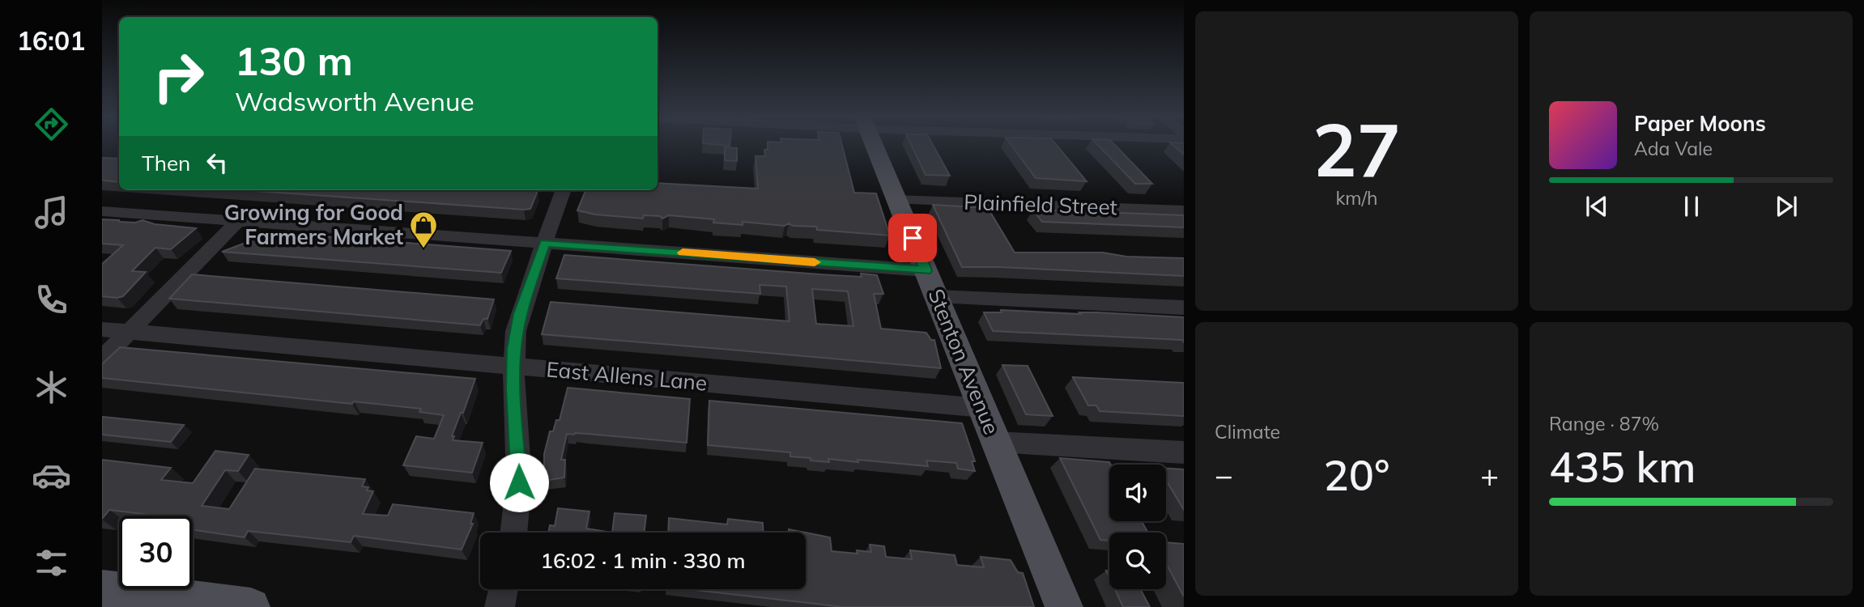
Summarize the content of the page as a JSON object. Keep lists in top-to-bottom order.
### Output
{
  "streets": {
    "main road": ["Stenton Avenue"],
    "street": ["Plainfield Street", "East Allens Lane"]
  },
  "crossings": [
    ["Plainfield Street", "Stenton Avenue"],
    ["Stenton Avenue", "East Allens Lane"]
  ],
  "places": {
    "shop": ["Growing for Good Farmers Market"]
  },
  "page": {
    "tabs": "16:01",
    "tile": [
      ["27", "km/h"],
      "Climate",
      ["Range · 87%", "435 km"]
    ],
    "turn": ["130 m", "Wadsworth Avenue"],
    "song": ["Paper Moons", "Ada Vale"],
    "then": "Then",
    "heat": ["−", "20°", "+"],
    "limit": "30",
    "trip": "16:02 · 1 min · 330 m"
  }
}
